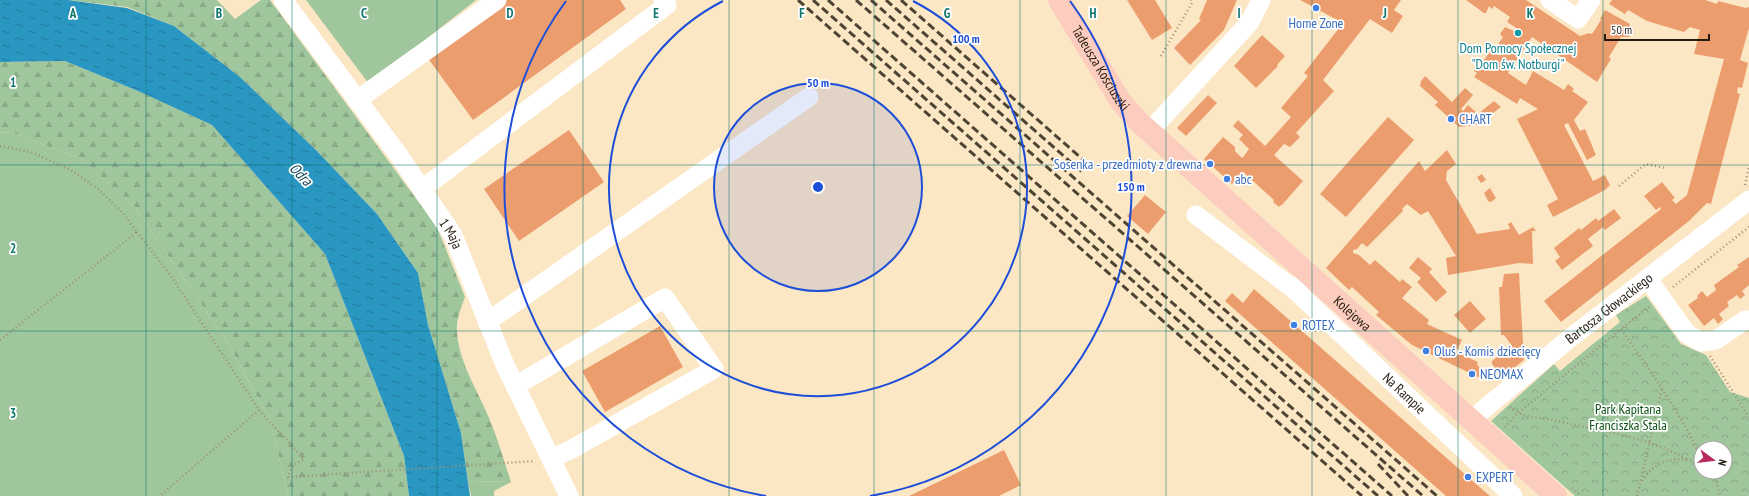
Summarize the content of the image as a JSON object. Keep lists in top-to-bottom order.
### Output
{
  "streets": {
    "main road": ["Tadeusza Kościuszki", "Kolejowa"],
    "street": ["1 Maja", "Bartosza Głowackiego", "Na Rampie"]
  },
  "crossings": [
    ["Tadeusza Kościuszki", "Kolejowa"],
    ["Bartosza Głowackiego", "Kolejowa"],
    ["Kolejowa", "Na Rampie"]
  ],
  "water": ["Odra"],
  "parks": ["Park Kapitana Franciszka Stala"],
  "places": [
    "Home Zone",
    "Dom Pomocy Społecznej \"Dom św. Notburgi\"",
    "CHART",
    "Sosenka - przedmioty z drewna",
    "abc",
    "ROTEX",
    "Oluś - Komis dziecięcy",
    "NEOMAX",
    "EXPERT"
  ],
  "scale_bar": "50 m",
  "north": "right",
  "grid": {
    "columns": [
      "A",
      "B",
      "C",
      "D",
      "E",
      "F",
      "G",
      "H",
      "I",
      "J",
      "K"
    ],
    "rows": ["1", "2", "3"]
  },
  "rings": ["100 m", "50 m", "150 m"]
}
